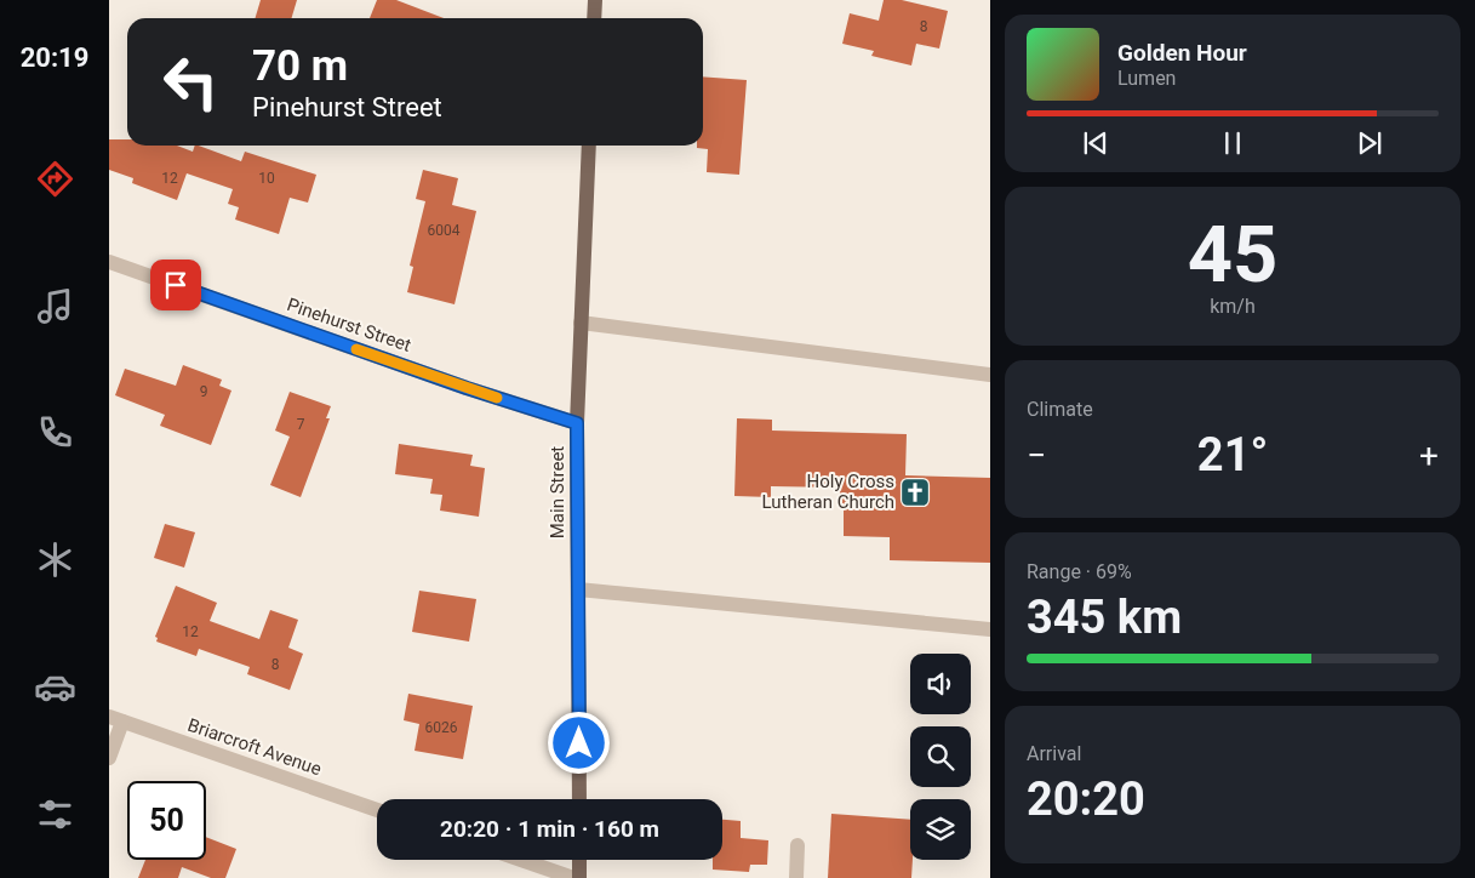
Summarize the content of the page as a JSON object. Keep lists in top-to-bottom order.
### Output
{
  "streets": {
    "main road": ["Main Street"],
    "street": ["Pinehurst Street", "Briarcroft Avenue"]
  },
  "crossings": [
    ["Pinehurst Street", "Main Street"]
  ],
  "places": {
    "church": ["Holy Cross Lutheran Church"]
  },
  "house_numbers": [
    "8",
    "12",
    "10",
    "6004",
    "9",
    "7",
    "12",
    "8",
    "6026"
  ],
  "page": {
    "tabs": "20:19",
    "turn": ["70 m", "Pinehurst Street"],
    "song": ["Golden Hour", "Lumen"],
    "tile": [
      ["45", "km/h"],
      "Climate",
      ["Range · 69%", "345 km"],
      ["Arrival", "20:20"]
    ],
    "heat": ["−", "21°", "+"],
    "limit": "50",
    "trip": "20:20 · 1 min · 160 m"
  }
}
